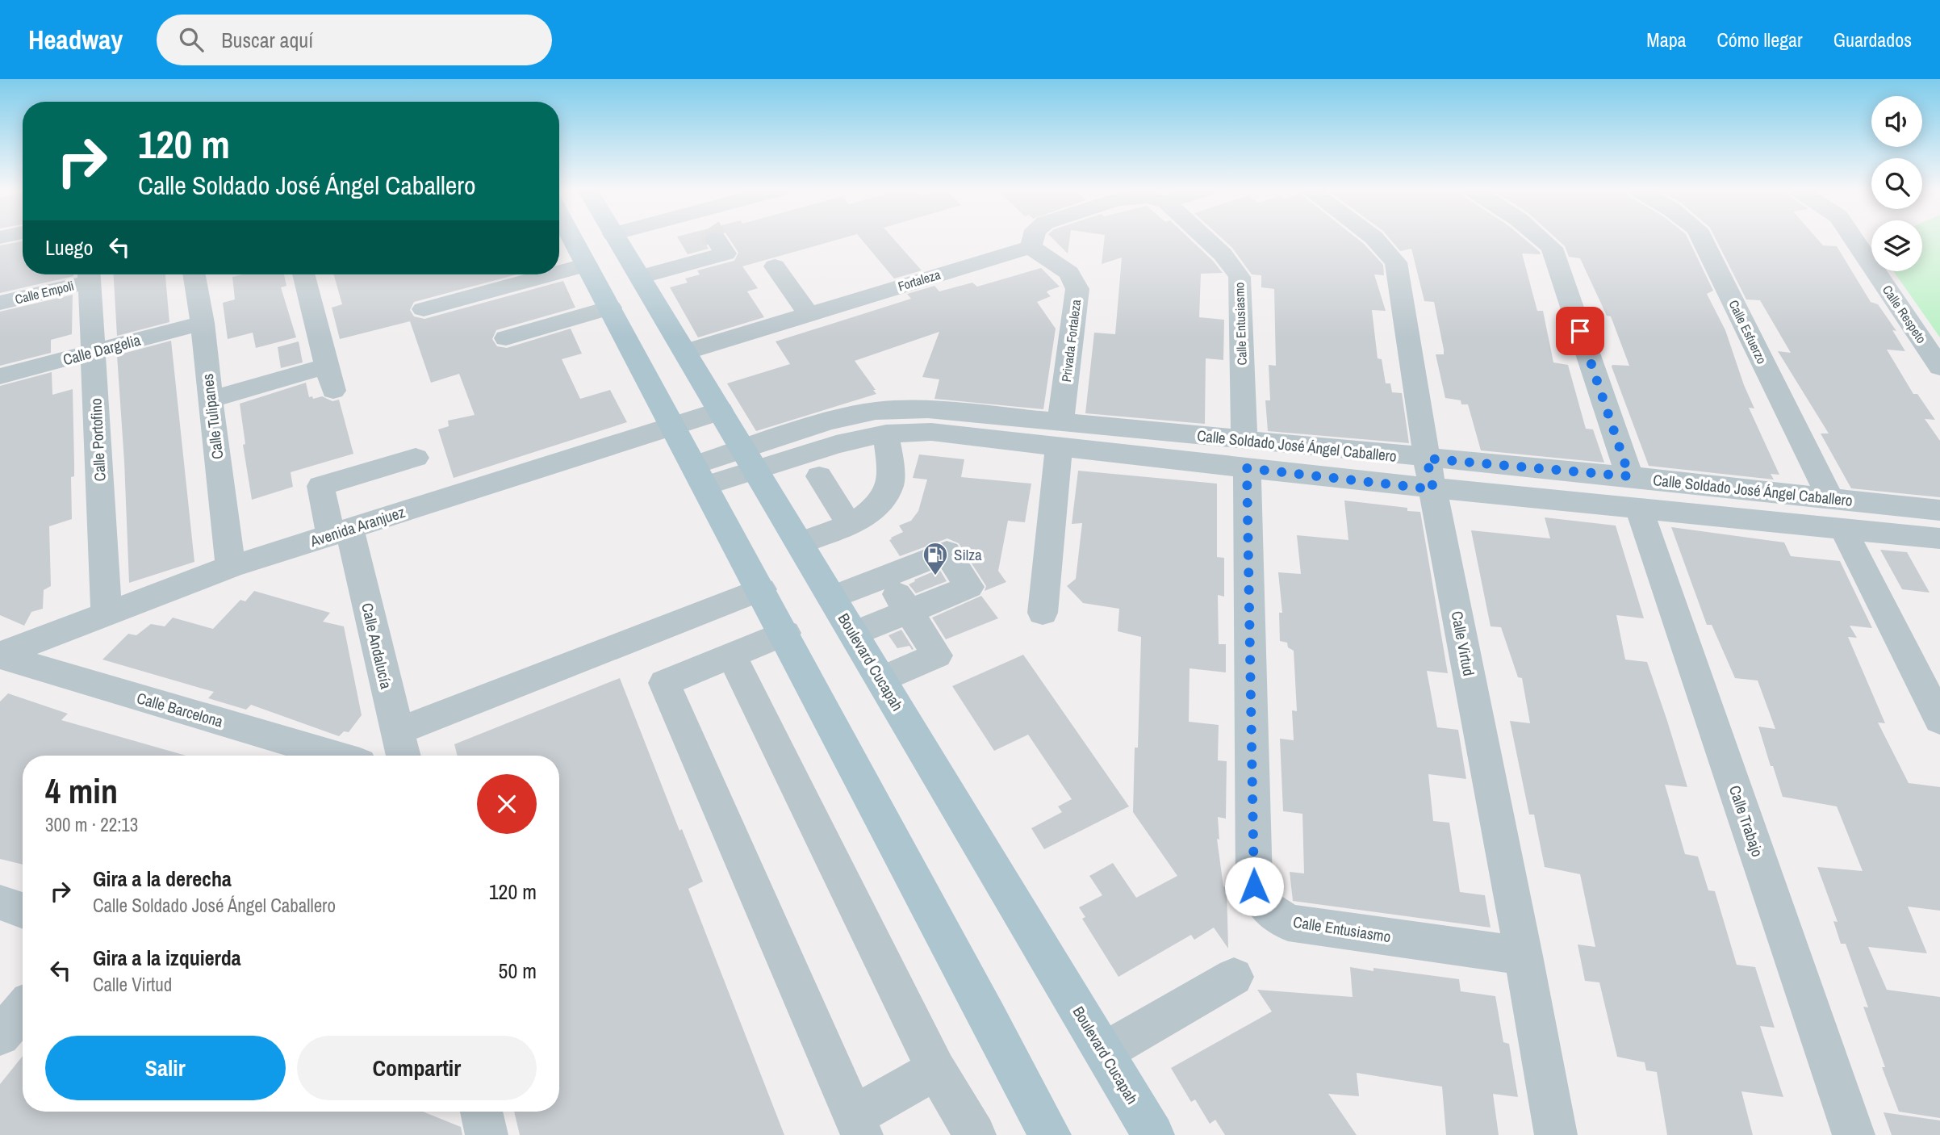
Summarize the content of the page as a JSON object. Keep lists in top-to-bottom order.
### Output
{
  "streets": {
    "main road": ["Boulevard Cucapah"],
    "street": [
      "Fortaleza",
      "Calle Empoli",
      "Calle Respeto",
      "Calle Entusiasmo",
      "Calle Esfuerzo",
      "Privada Fortaleza",
      "Calle Dargelia",
      "Calle Tulipanes",
      "Calle Portofino",
      "Calle Soldado José Ángel Caballero",
      "Avenida Aranjuez",
      "Calle Virtud",
      "Calle Andalucía",
      "Calle Barcelona",
      "Calle Trabajo"
    ]
  },
  "crossings": [
    ["Fortaleza", "Privada Fortaleza"],
    ["Fortaleza", "Boulevard Cucapah"],
    ["Calle Empoli", "Calle Portofino"],
    ["Calle Entusiasmo", "Calle Soldado José Ángel Caballero"],
    ["Calle Entusiasmo", "Calle Virtud"],
    ["Calle Esfuerzo", "Calle Soldado José Ángel Caballero"],
    ["Privada Fortaleza", "Calle Soldado José Ángel Caballero"],
    ["Calle Dargelia", "Calle Tulipanes"],
    ["Calle Dargelia", "Calle Portofino"],
    ["Calle Tulipanes", "Avenida Aranjuez"],
    ["Calle Portofino", "Avenida Aranjuez"],
    ["Calle Soldado José Ángel Caballero", "Calle Virtud"],
    ["Calle Soldado José Ángel Caballero", "Boulevard Cucapah"],
    ["Calle Soldado José Ángel Caballero", "Calle Trabajo"],
    ["Avenida Aranjuez", "Calle Andalucía"],
    ["Avenida Aranjuez", "Boulevard Cucapah"],
    ["Avenida Aranjuez", "Calle Barcelona"]
  ],
  "places": {
    "fuel station": ["Silza"]
  },
  "page": {
    "header": "Headway",
    "search": "Buscar aquí",
    "nav": ["Mapa", "Cómo llegar", "Guardados"],
    "turn": ["120 m", "Calle Soldado José Ángel Caballero"],
    "then": "Luego",
    "heading": ["4 min", "300 m · 22:13"],
    "list": [
      {
        "name": "Gira a la derecha",
        "note": "Calle Soldado José Ángel Caballero",
        "value": "120 m"
      },
      {
        "name": "Gira a la izquierda",
        "note": "Calle Virtud",
        "value": "50 m"
      }
    ],
    "buttons": ["Salir", "Compartir"]
  }
}
